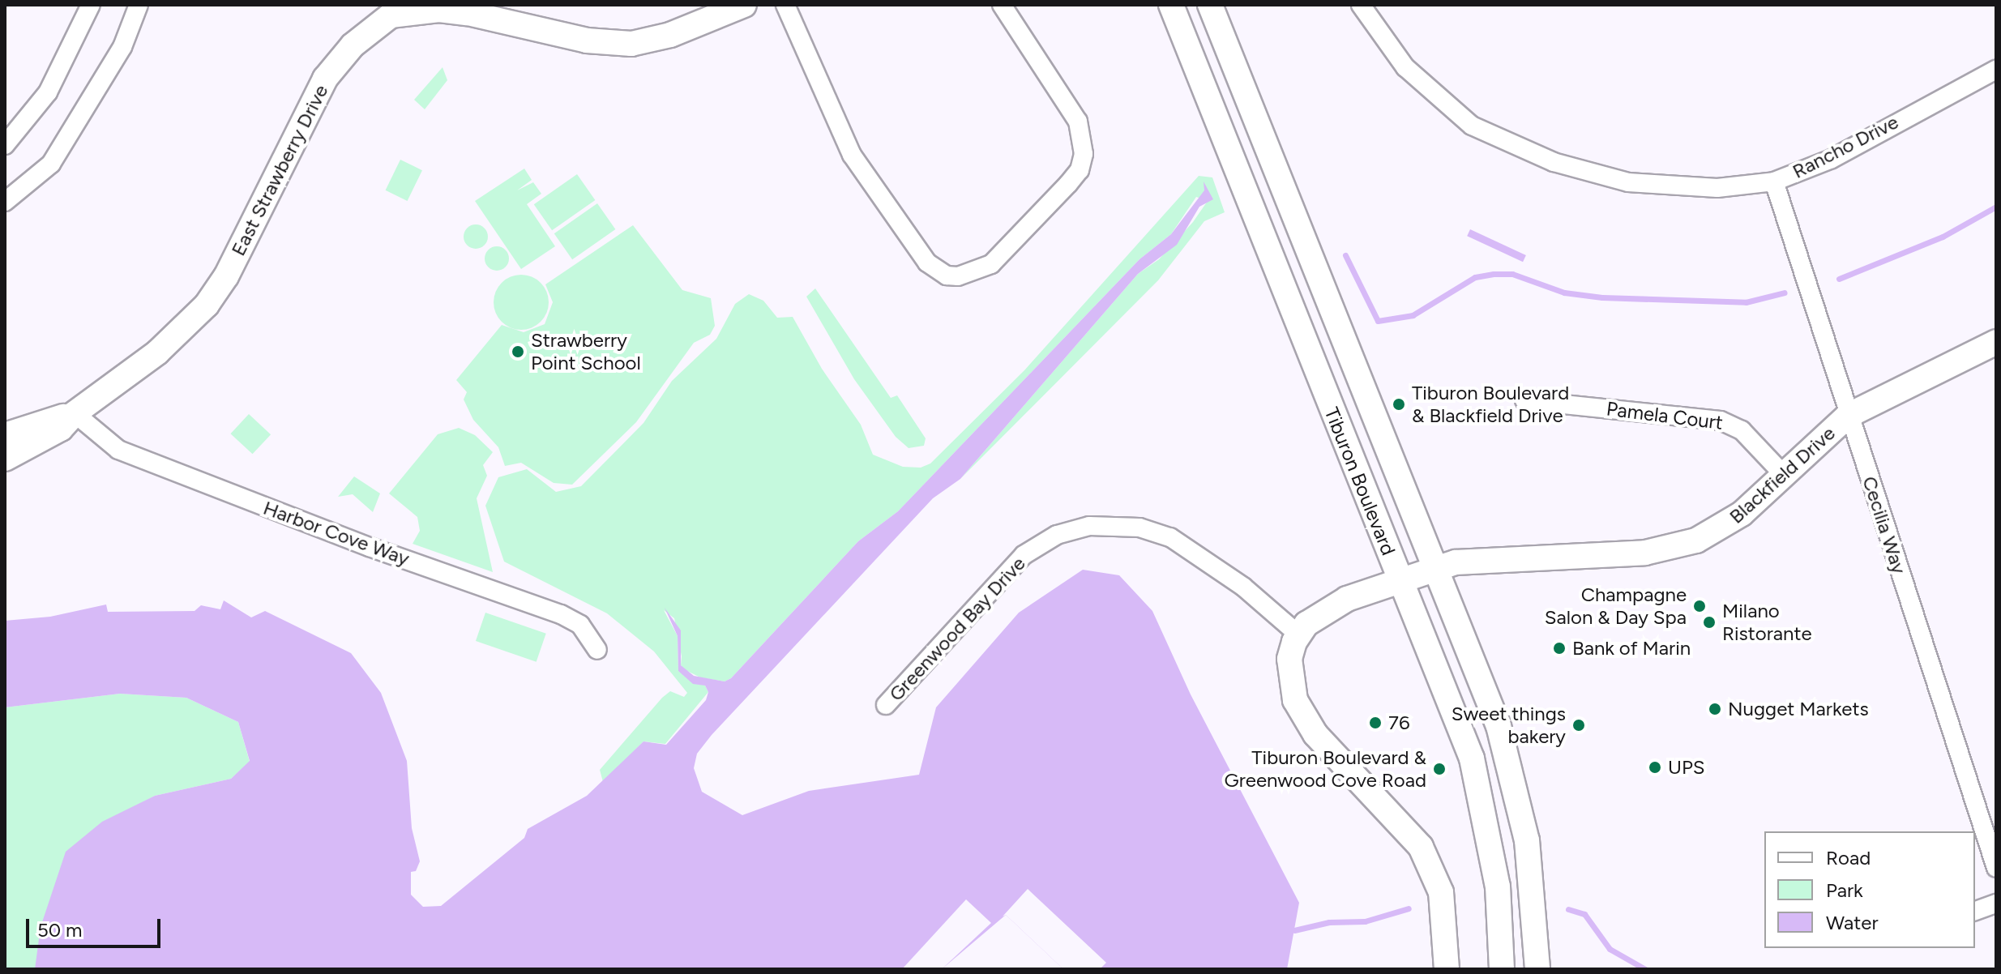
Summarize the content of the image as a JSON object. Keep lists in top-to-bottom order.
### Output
{
  "streets": {
    "street": [
      "Rancho Drive",
      "East Strawberry Drive",
      "Pamela Court",
      "Blackfield Drive",
      "Tiburon Boulevard",
      "Cecilia Way",
      "Harbor Cove Way",
      "Greenwood Bay Drive"
    ]
  },
  "crossings": [
    ["Rancho Drive", "Cecilia Way"],
    ["East Strawberry Drive", "Harbor Cove Way"],
    ["Pamela Court", "Blackfield Drive"],
    ["Blackfield Drive", "Tiburon Boulevard"],
    ["Blackfield Drive", "Cecilia Way"],
    ["Blackfield Drive", "Greenwood Bay Drive"]
  ],
  "places": [
    "Strawberry Point School",
    "Tiburon Boulevard & Blackfield Drive",
    "Champagne Salon & Day Spa",
    "Milano Ristorante",
    "Bank of Marin",
    "Nugget Markets",
    "76",
    "Sweet things bakery",
    "UPS",
    "Tiburon Boulevard & Greenwood Cove Road"
  ],
  "legend": ["Road", "Park", "Water"],
  "scale_bar": "50 m"
}
